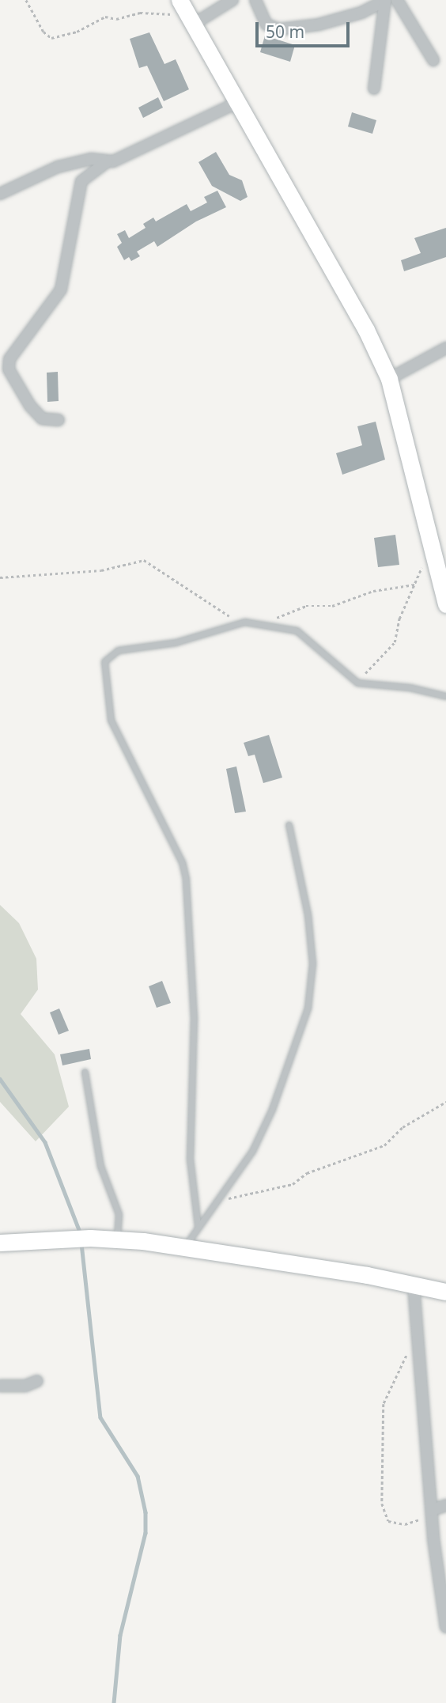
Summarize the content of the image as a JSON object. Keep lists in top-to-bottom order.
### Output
{
  "scale_bar": "50 m"
}
